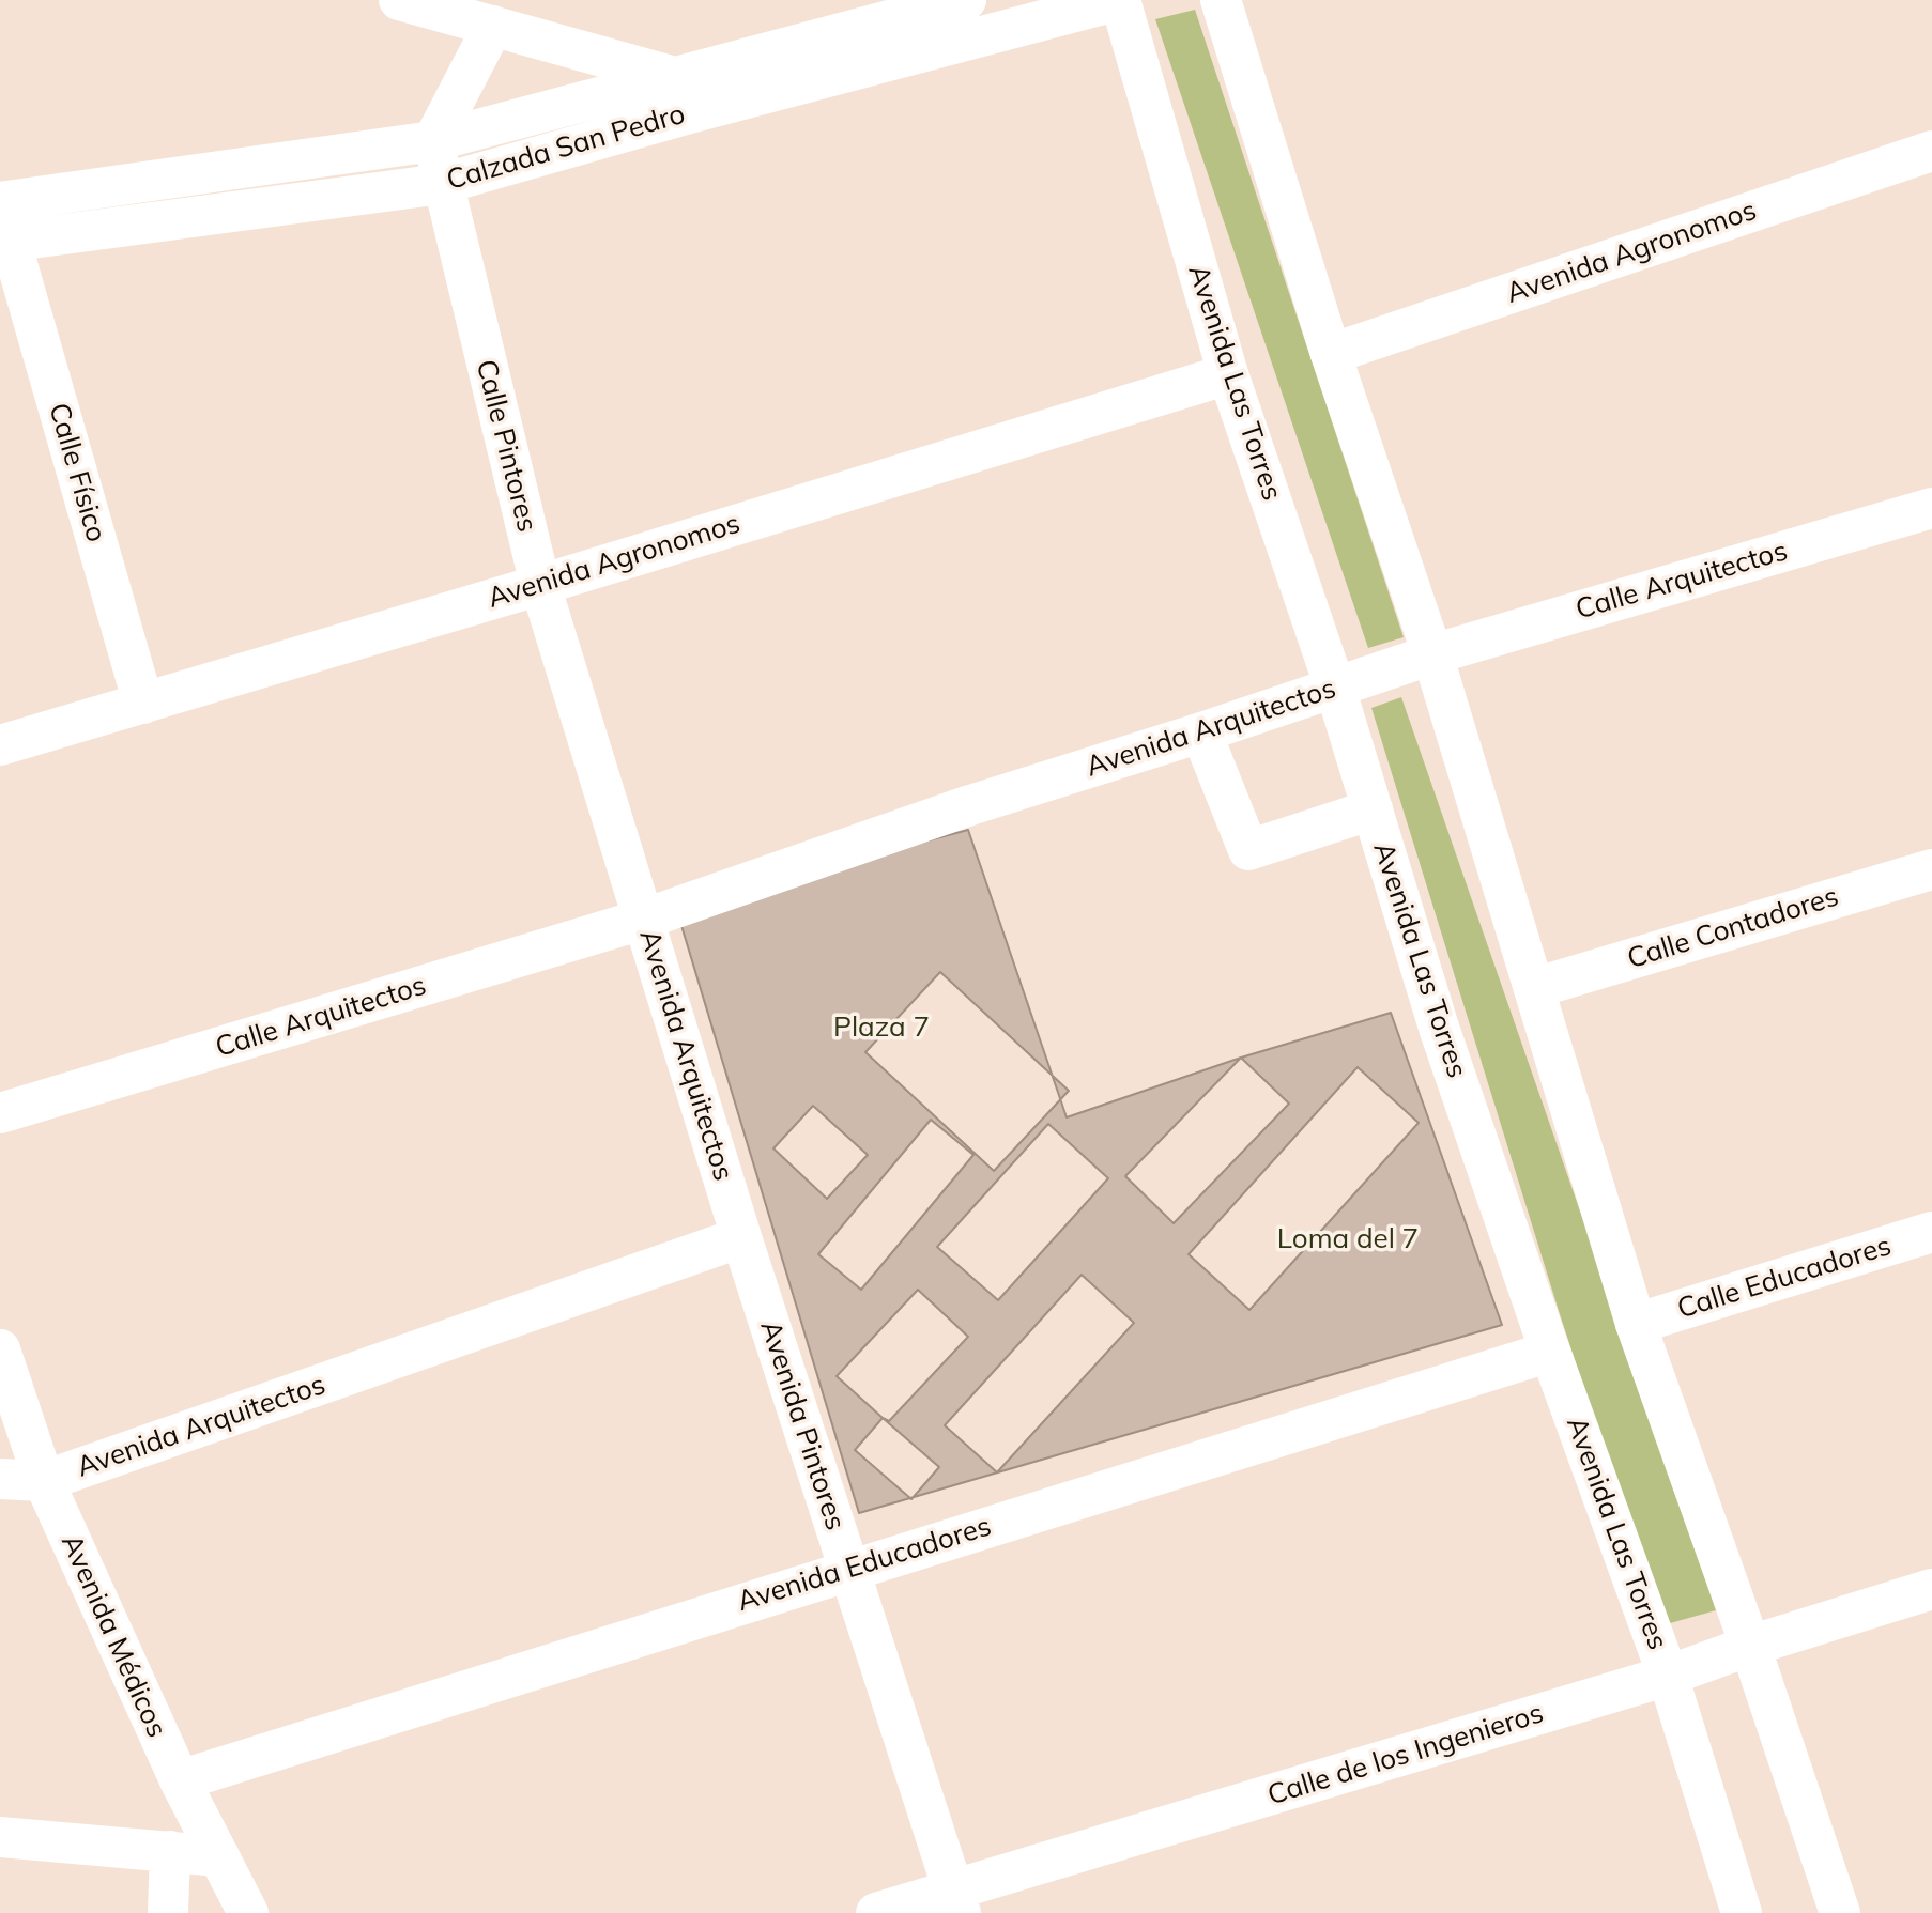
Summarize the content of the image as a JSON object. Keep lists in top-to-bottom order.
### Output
{
  "streets": {
    "street": [
      "Calzada San Pedro",
      "Avenida Agronomos",
      "Avenida Las Torres",
      "Calle Pintores",
      "Calle Físico",
      "Calle Arquitectos",
      "Avenida Arquitectos",
      "Calle Contadores",
      "Calle Educadores",
      "Avenida Pintores",
      "Avenida Educadores",
      "Avenida Médicos",
      "Calle de los Ingenieros"
    ]
  },
  "crossings": [
    ["Calzada San Pedro", "Avenida Las Torres"],
    ["Calzada San Pedro", "Calle Pintores"],
    ["Calzada San Pedro", "Calle Físico"],
    ["Avenida Agronomos", "Avenida Las Torres"],
    ["Avenida Agronomos", "Calle Pintores"],
    ["Avenida Agronomos", "Calle Físico"],
    ["Avenida Las Torres", "Avenida Arquitectos"],
    ["Avenida Las Torres", "Avenida Educadores"],
    ["Avenida Las Torres", "Calle de los Ingenieros"],
    ["Calle Pintores", "Calle Arquitectos"],
    ["Calle Pintores", "Avenida Arquitectos"],
    ["Calle Arquitectos", "Avenida Arquitectos"],
    ["Avenida Arquitectos", "Avenida Pintores"],
    ["Avenida Arquitectos", "Avenida Médicos"],
    ["Avenida Pintores", "Avenida Educadores"],
    ["Avenida Pintores", "Calle de los Ingenieros"],
    ["Avenida Educadores", "Avenida Médicos"]
  ],
  "parks": ["Plaza 7", "Loma del 7"]
}
